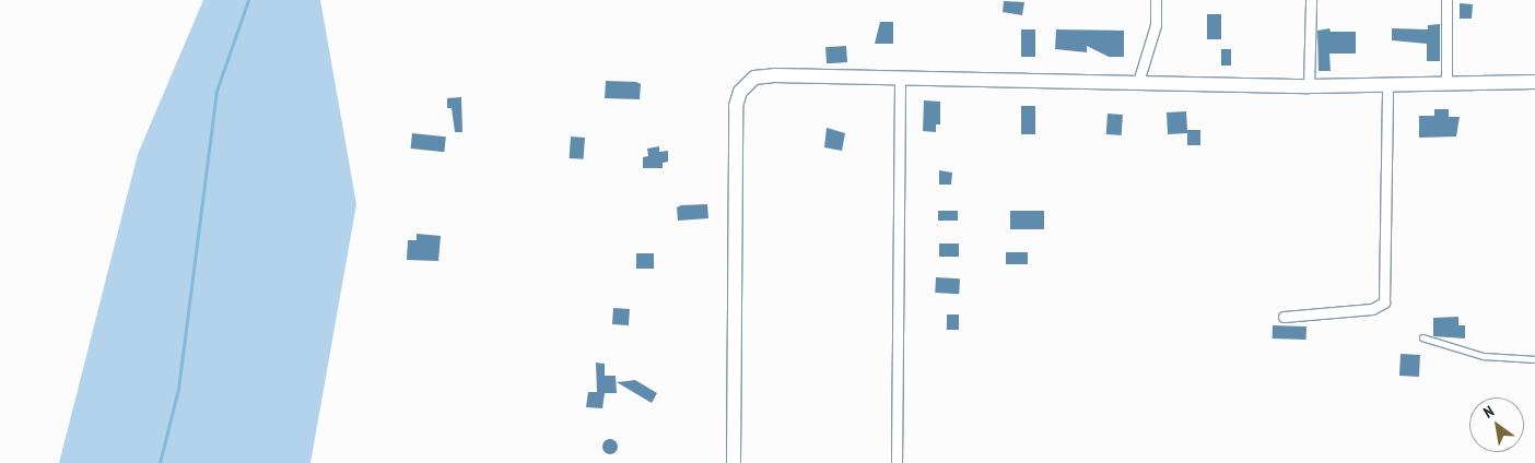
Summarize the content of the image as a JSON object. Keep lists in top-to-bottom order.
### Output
{
  "north": "top left"
}
